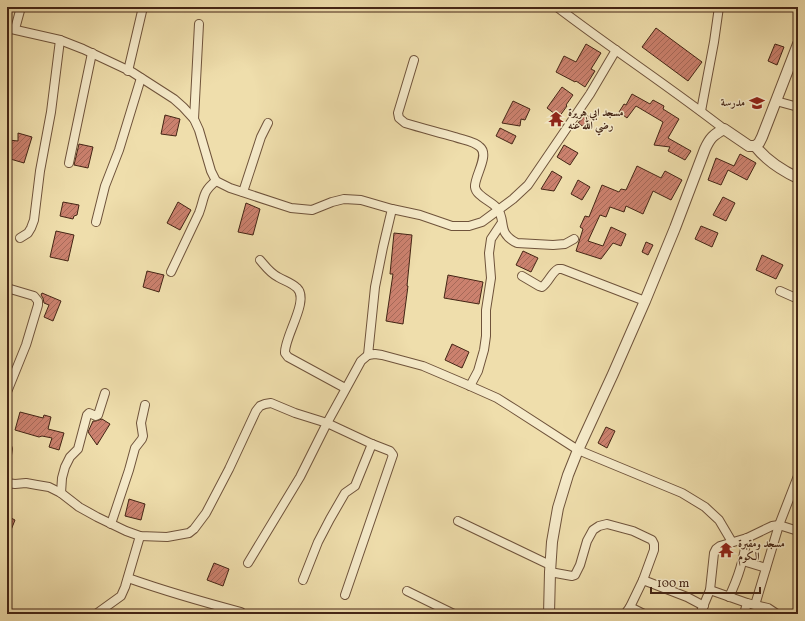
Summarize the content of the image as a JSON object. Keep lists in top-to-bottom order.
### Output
{
  "places": {
    "school or university": ["مدرسة"],
    "temple": ["مسجد ابي هريرة رضي الله عنه", "مسجد ومقبرة الكوم"]
  },
  "scale_bar": "100 m"
}
